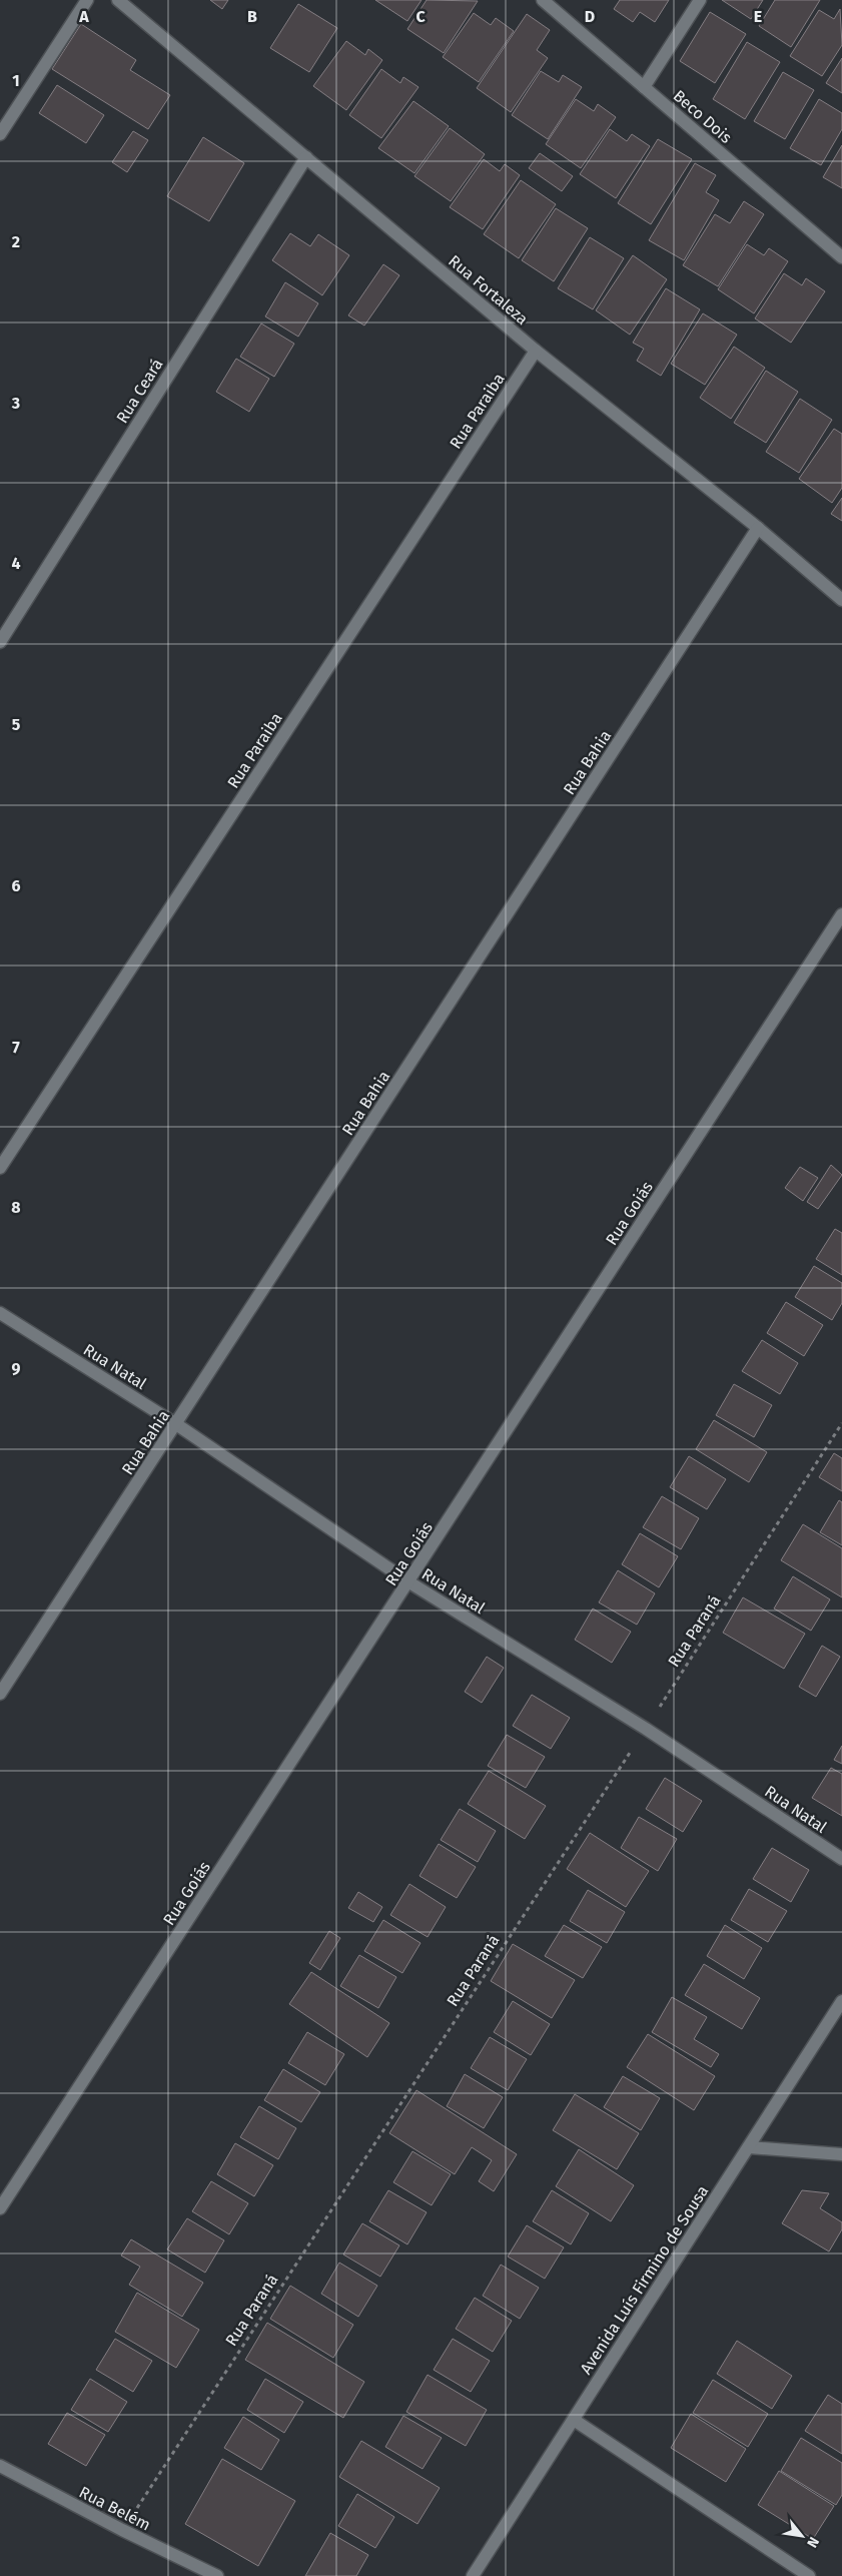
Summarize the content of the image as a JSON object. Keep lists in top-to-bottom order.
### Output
{
  "streets": {
    "street": [
      "Beco Dois",
      "Rua Fortaleza",
      "Rua Ceará",
      "Rua Paraiba",
      "Rua Bahia",
      "Rua Goiás",
      "Rua Natal",
      "Avenida Luís Firmino de Sousa",
      "Rua Belém"
    ],
    "path": ["Rua Paraná"]
  },
  "crossings": [
    ["Rua Fortaleza", "Rua Ceará"],
    ["Rua Fortaleza", "Rua Paraiba"],
    ["Rua Fortaleza", "Rua Bahia"],
    ["Rua Bahia", "Rua Natal"],
    ["Rua Goiás", "Rua Natal"],
    ["Rua Natal", "Rua Paraná"],
    ["Rua Paraná", "Rua Belém"]
  ],
  "north": "bottom right",
  "grid": {
    "columns": [
      "A",
      "B",
      "C",
      "D",
      "E"
    ],
    "rows": [
      "1",
      "2",
      "3",
      "4",
      "5",
      "6",
      "7",
      "8",
      "9"
    ]
  }
}
